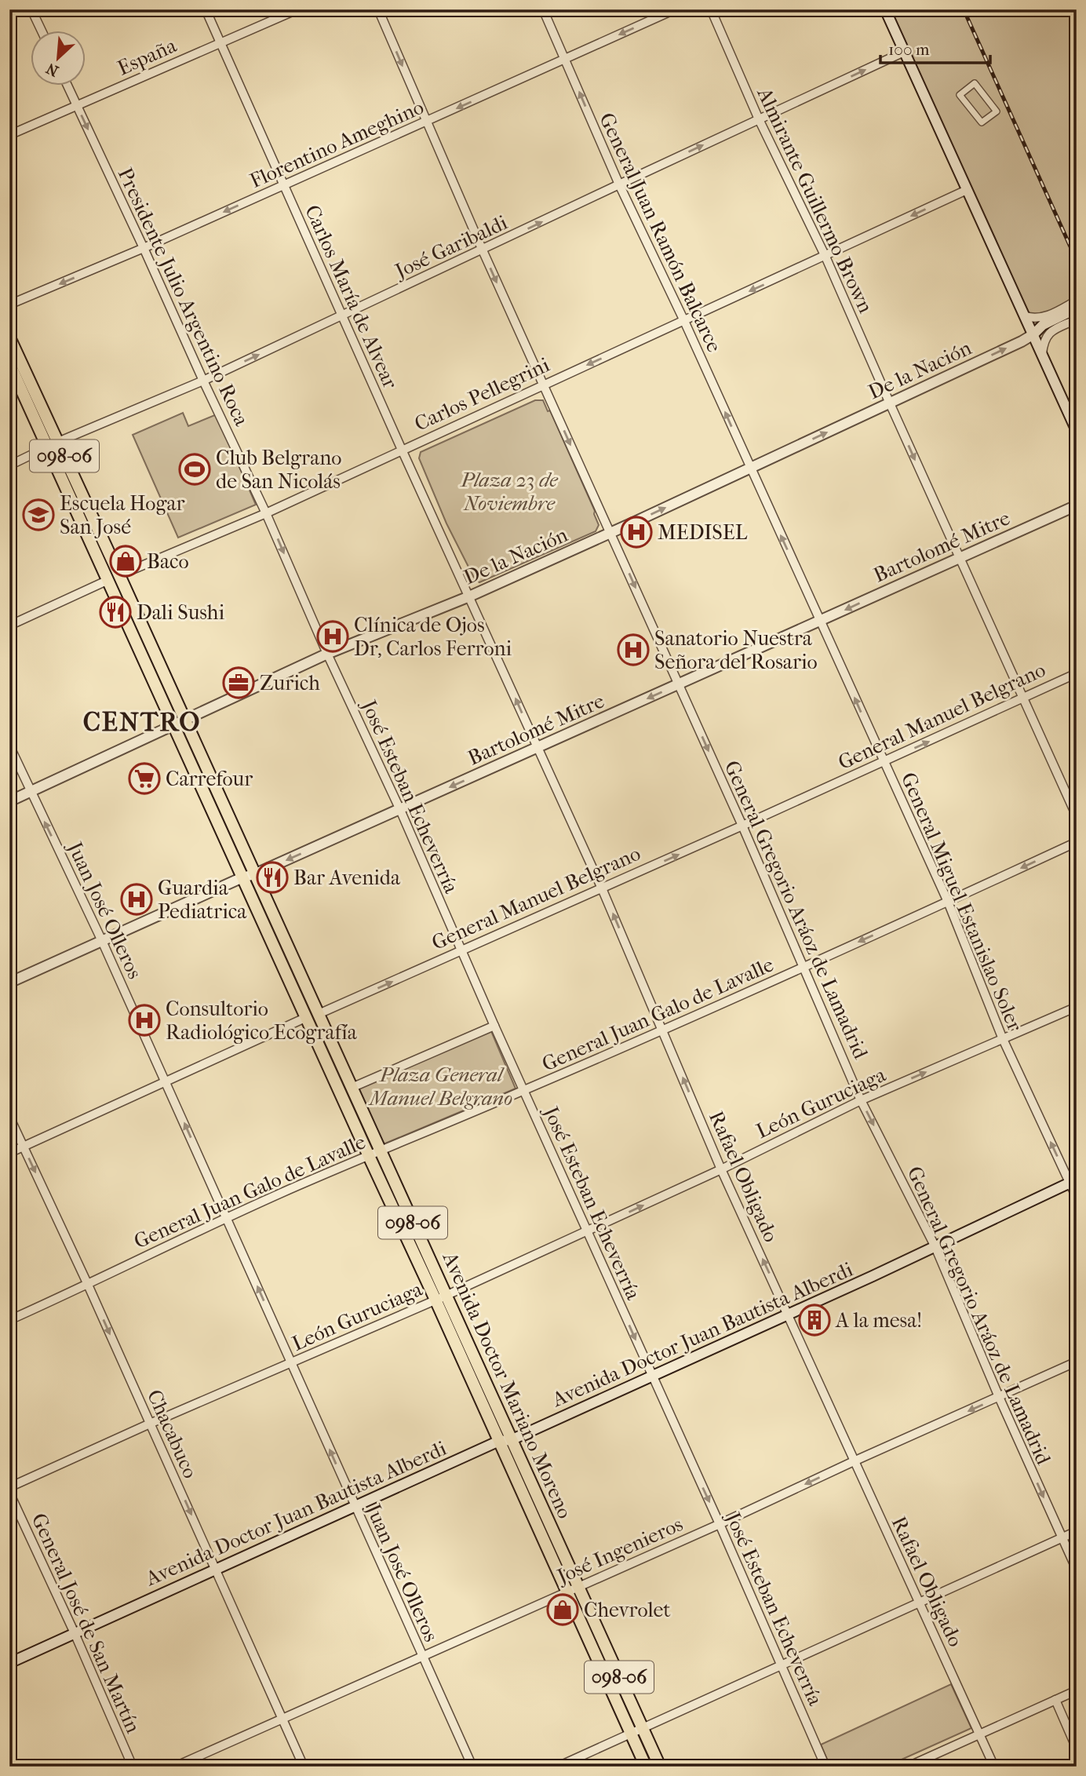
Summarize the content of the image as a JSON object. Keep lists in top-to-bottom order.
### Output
{
  "streets": {
    "main road": ["098-06", "Avenida Doctor Mariano Moreno"],
    "street": [
      "España",
      "Florentino Ameghino",
      "Almirante Guillermo Brown",
      "General Juan Ramón Balcarce",
      "José Garibaldi",
      "Presidente Julio Argentino Roca",
      "Carlos María de Alvear",
      "De la Nación",
      "Carlos Pellegrini",
      "Bartolomé Mitre",
      "General Manuel Belgrano",
      "José Esteban Echeverría",
      "General Miguel Estanislao Soler",
      "General Gregorio Aráoz de Lamadrid",
      "Juan José Olleros",
      "General Juan Galo de Lavalle",
      "León Guruciaga",
      "Rafael Obligado",
      "Avenida Doctor Juan Bautista Alberdi",
      "Chacabuco",
      "José Ingenieros",
      "General José de San Martín"
    ]
  },
  "crossings": [
    ["España", "Presidente Julio Argentino Roca"],
    ["España", "Carlos María de Alvear"],
    ["Florentino Ameghino", "General Juan Ramón Balcarce"],
    ["Florentino Ameghino", "Presidente Julio Argentino Roca"],
    ["Florentino Ameghino", "Carlos María de Alvear"],
    ["Florentino Ameghino", "General Gregorio Aráoz de Lamadrid"],
    ["Almirante Guillermo Brown", "José Garibaldi"],
    ["Almirante Guillermo Brown", "De la Nación"],
    ["Almirante Guillermo Brown", "Carlos Pellegrini"],
    ["Almirante Guillermo Brown", "Bartolomé Mitre"],
    ["Almirante Guillermo Brown", "General Manuel Belgrano"],
    ["General Juan Ramón Balcarce", "José Garibaldi"],
    ["General Juan Ramón Balcarce", "De la Nación"],
    ["General Juan Ramón Balcarce", "Carlos Pellegrini"],
    ["General Juan Ramón Balcarce", "General Miguel Estanislao Soler"],
    ["José Garibaldi", "Presidente Julio Argentino Roca"],
    ["José Garibaldi", "Carlos María de Alvear"],
    ["José Garibaldi", "098-06"],
    ["José Garibaldi", "General Gregorio Aráoz de Lamadrid"],
    ["Presidente Julio Argentino Roca", "De la Nación"],
    ["Presidente Julio Argentino Roca", "Carlos Pellegrini"],
    ["Presidente Julio Argentino Roca", "José Esteban Echeverría"],
    ["Carlos María de Alvear", "De la Nación"],
    ["Carlos María de Alvear", "Carlos Pellegrini"],
    ["Carlos María de Alvear", "Rafael Obligado"],
    ["De la Nación", "098-06"],
    ["De la Nación", "José Esteban Echeverría"],
    ["De la Nación", "General Miguel Estanislao Soler"],
    ["De la Nación", "General Gregorio Aráoz de Lamadrid"],
    ["De la Nación", "Juan José Olleros"],
    ["De la Nación", "Rafael Obligado"],
    ["De la Nación", "Avenida Doctor Mariano Moreno"],
    ["Carlos Pellegrini", "098-06"],
    ["Carlos Pellegrini", "General Gregorio Aráoz de Lamadrid"],
    ["098-06", "Avenida Doctor Mariano Moreno"],
    ["Bartolomé Mitre", "José Esteban Echeverría"],
    ["Bartolomé Mitre", "General Miguel Estanislao Soler"],
    ["Bartolomé Mitre", "General Gregorio Aráoz de Lamadrid"],
    ["Bartolomé Mitre", "Juan José Olleros"],
    ["Bartolomé Mitre", "Rafael Obligado"],
    ["Bartolomé Mitre", "Avenida Doctor Mariano Moreno"],
    ["General Manuel Belgrano", "José Esteban Echeverría"],
    ["General Manuel Belgrano", "General Miguel Estanislao Soler"],
    ["General Manuel Belgrano", "General Gregorio Aráoz de Lamadrid"],
    ["General Manuel Belgrano", "Juan José Olleros"],
    ["General Manuel Belgrano", "Rafael Obligado"],
    ["General Manuel Belgrano", "Avenida Doctor Mariano Moreno"],
    ["General Manuel Belgrano", "Chacabuco"],
    ["José Esteban Echeverría", "General Juan Galo de Lavalle"],
    ["José Esteban Echeverría", "León Guruciaga"],
    ["José Esteban Echeverría", "Avenida Doctor Juan Bautista Alberdi"],
    ["José Esteban Echeverría", "José Ingenieros"],
    ["General Miguel Estanislao Soler", "General Juan Galo de Lavalle"],
    ["General Miguel Estanislao Soler", "León Guruciaga"],
    ["General Miguel Estanislao Soler", "Avenida Doctor Juan Bautista Alberdi"],
    ["General Gregorio Aráoz de Lamadrid", "General Juan Galo de Lavalle"],
    ["General Gregorio Aráoz de Lamadrid", "León Guruciaga"],
    ["General Gregorio Aráoz de Lamadrid", "Avenida Doctor Juan Bautista Alberdi"],
    ["General Gregorio Aráoz de Lamadrid", "José Ingenieros"],
    ["Juan José Olleros", "General Juan Galo de Lavalle"],
    ["Juan José Olleros", "León Guruciaga"],
    ["Juan José Olleros", "Avenida Doctor Juan Bautista Alberdi"],
    ["Juan José Olleros", "José Ingenieros"],
    ["General Juan Galo de Lavalle", "Rafael Obligado"],
    ["General Juan Galo de Lavalle", "Avenida Doctor Mariano Moreno"],
    ["General Juan Galo de Lavalle", "Chacabuco"],
    ["León Guruciaga", "Rafael Obligado"],
    ["León Guruciaga", "Avenida Doctor Mariano Moreno"],
    ["León Guruciaga", "Chacabuco"],
    ["Rafael Obligado", "Avenida Doctor Juan Bautista Alberdi"],
    ["Rafael Obligado", "José Ingenieros"],
    ["Avenida Doctor Juan Bautista Alberdi", "Avenida Doctor Mariano Moreno"],
    ["Avenida Doctor Juan Bautista Alberdi", "Chacabuco"],
    ["Avenida Doctor Juan Bautista Alberdi", "General José de San Martín"],
    ["Avenida Doctor Mariano Moreno", "José Ingenieros"],
    ["Chacabuco", "José Ingenieros"]
  ],
  "one_way": [
    "Florentino Ameghino",
    "General Juan Ramón Balcarce",
    "José Garibaldi",
    "Presidente Julio Argentino Roca",
    "De la Nación",
    "Carlos Pellegrini",
    "Bartolomé Mitre",
    "General Manuel Belgrano",
    "General Miguel Estanislao Soler",
    "General Gregorio Aráoz de Lamadrid",
    "Juan José Olleros",
    "Rafael Obligado",
    "Chacabuco"
  ],
  "districts": ["CENTRO"],
  "parks": ["Plaza 23 de Noviembre", "Plaza General Manuel Belgrano"],
  "places": {
    "sports": ["Club Belgrano de San Nicolás"],
    "school or university": ["Escuela Hogar San José"],
    "hospital": [
      "MEDISEL",
      "Clínica de Ojos Dr, Carlos Ferroni",
      "Sanatorio Nuestra Señora del Rosario",
      "Guardia Pediatrica",
      "Consultorio Radiológico Ecografía"
    ],
    "shop": ["Baco", "Chevrolet"],
    "restaurant": ["Dali Sushi", "Bar Avenida"],
    "office": ["Zurich"],
    "supermarket": ["Carrefour"],
    "building": ["A la mesa!"]
  },
  "scale_bar": "100 m",
  "north": "bottom left"
}
